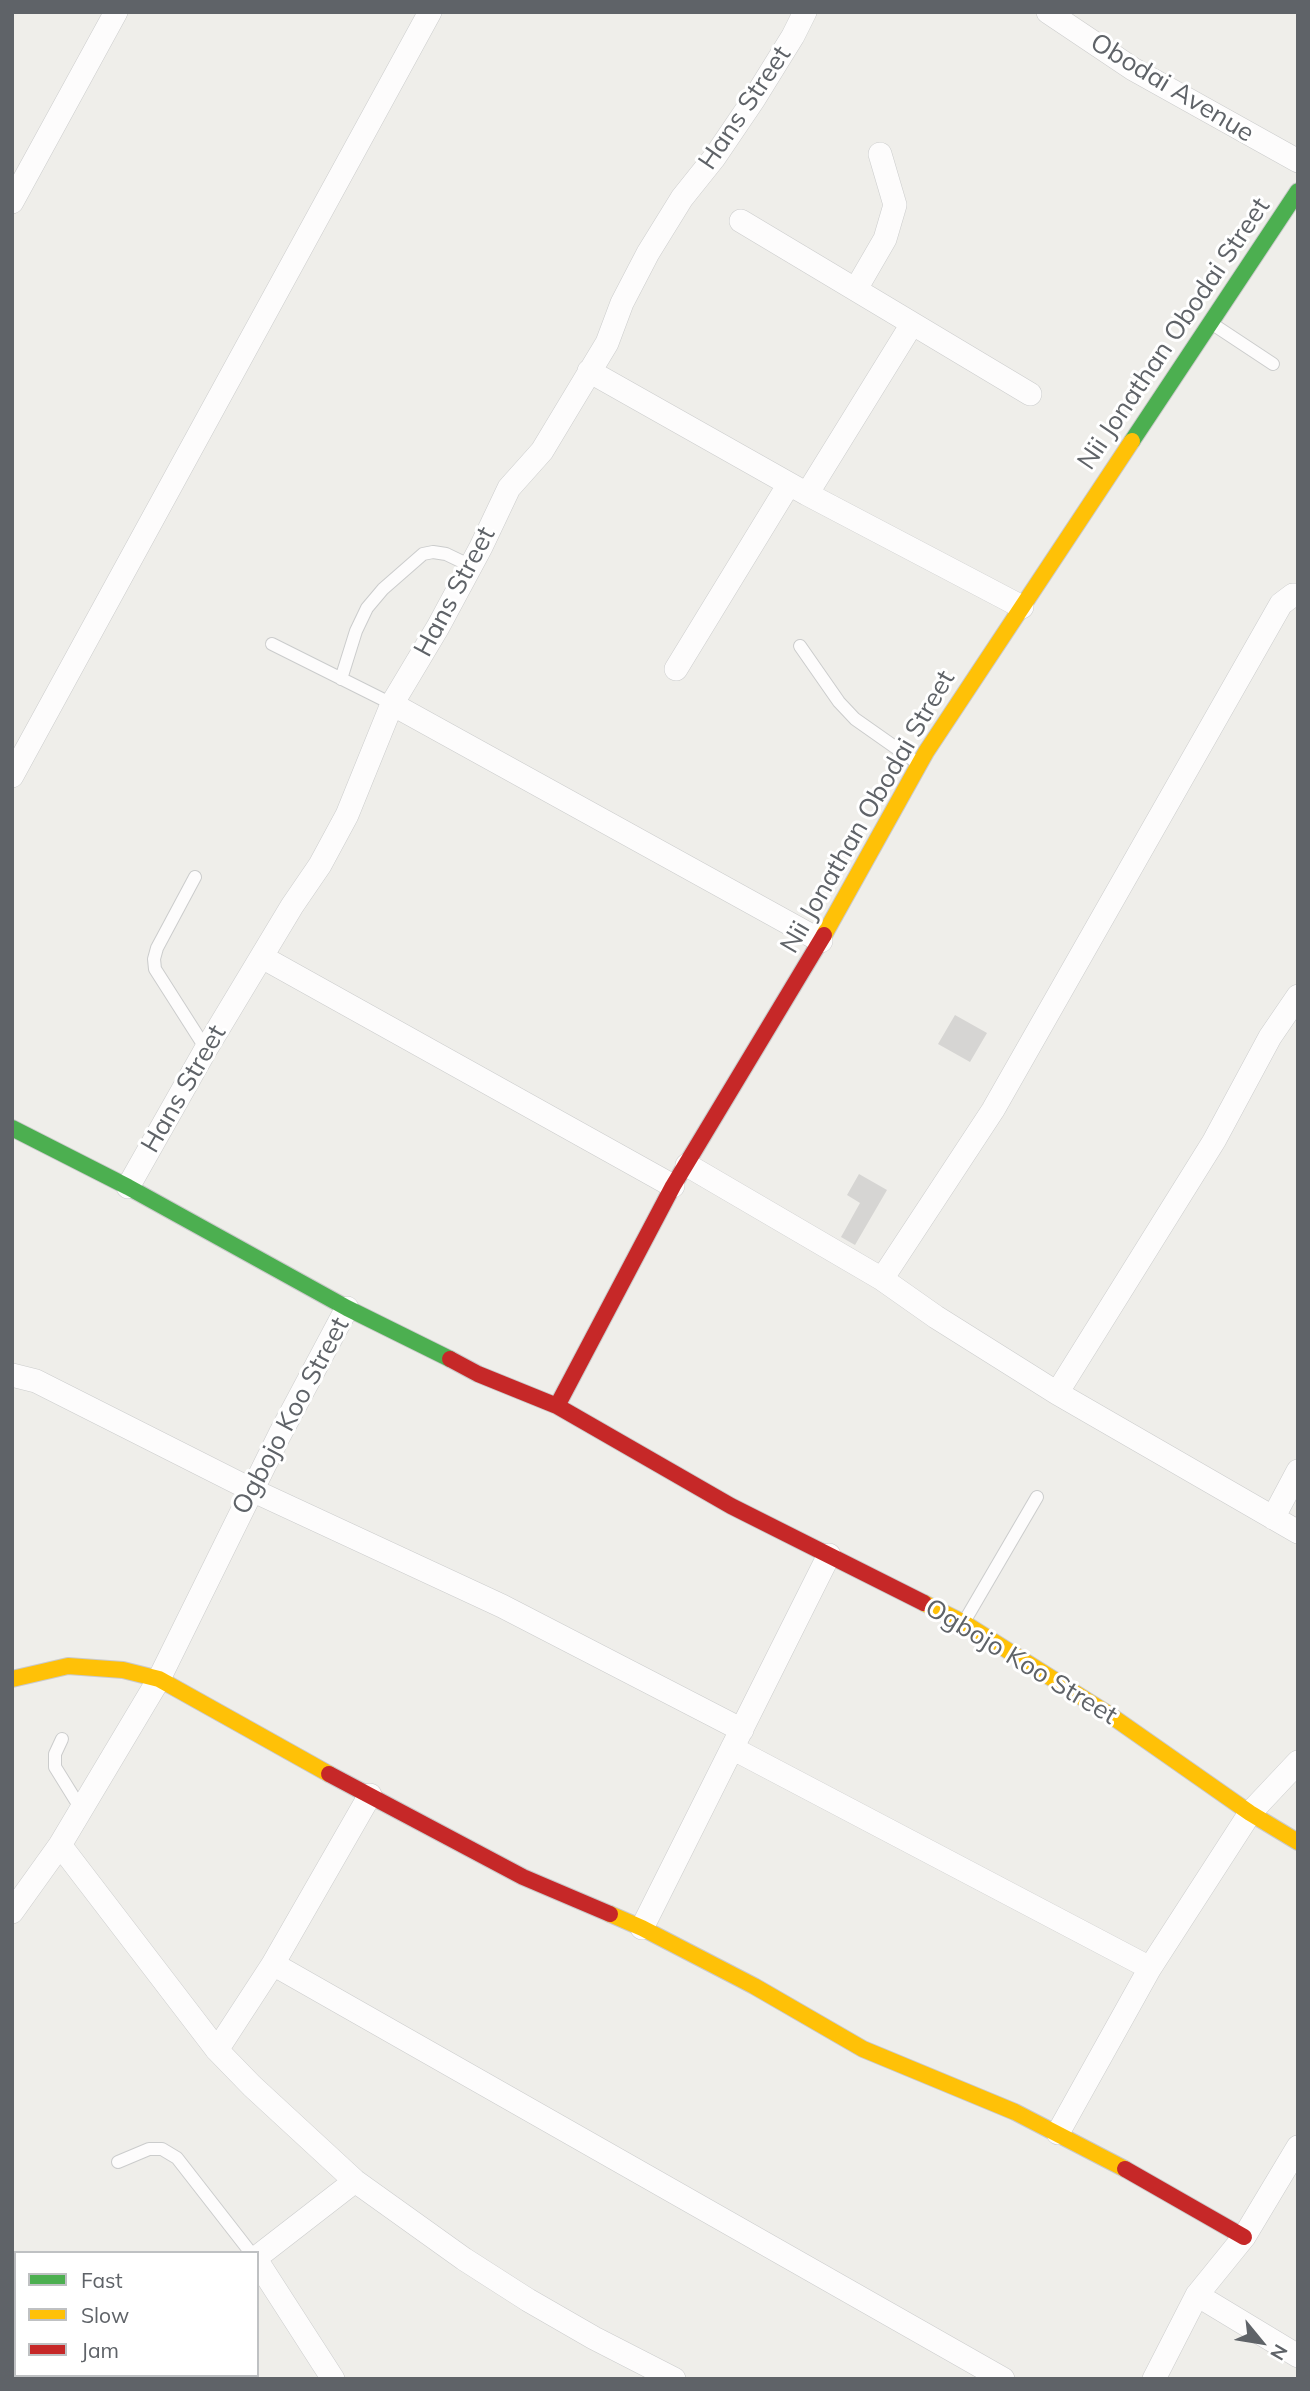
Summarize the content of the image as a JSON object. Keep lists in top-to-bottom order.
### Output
{
  "streets": {
    "street": [
      "Obodai Avenue",
      "Hans Street",
      "Nii Jonathan Obodai Street",
      "Ogbojo Koo Street"
    ]
  },
  "crossings": [
    ["Nii Jonathan Obodai Street", "Ogbojo Koo Street"]
  ],
  "legend": ["Fast", "Slow", "Jam"],
  "north": "bottom right"
}
